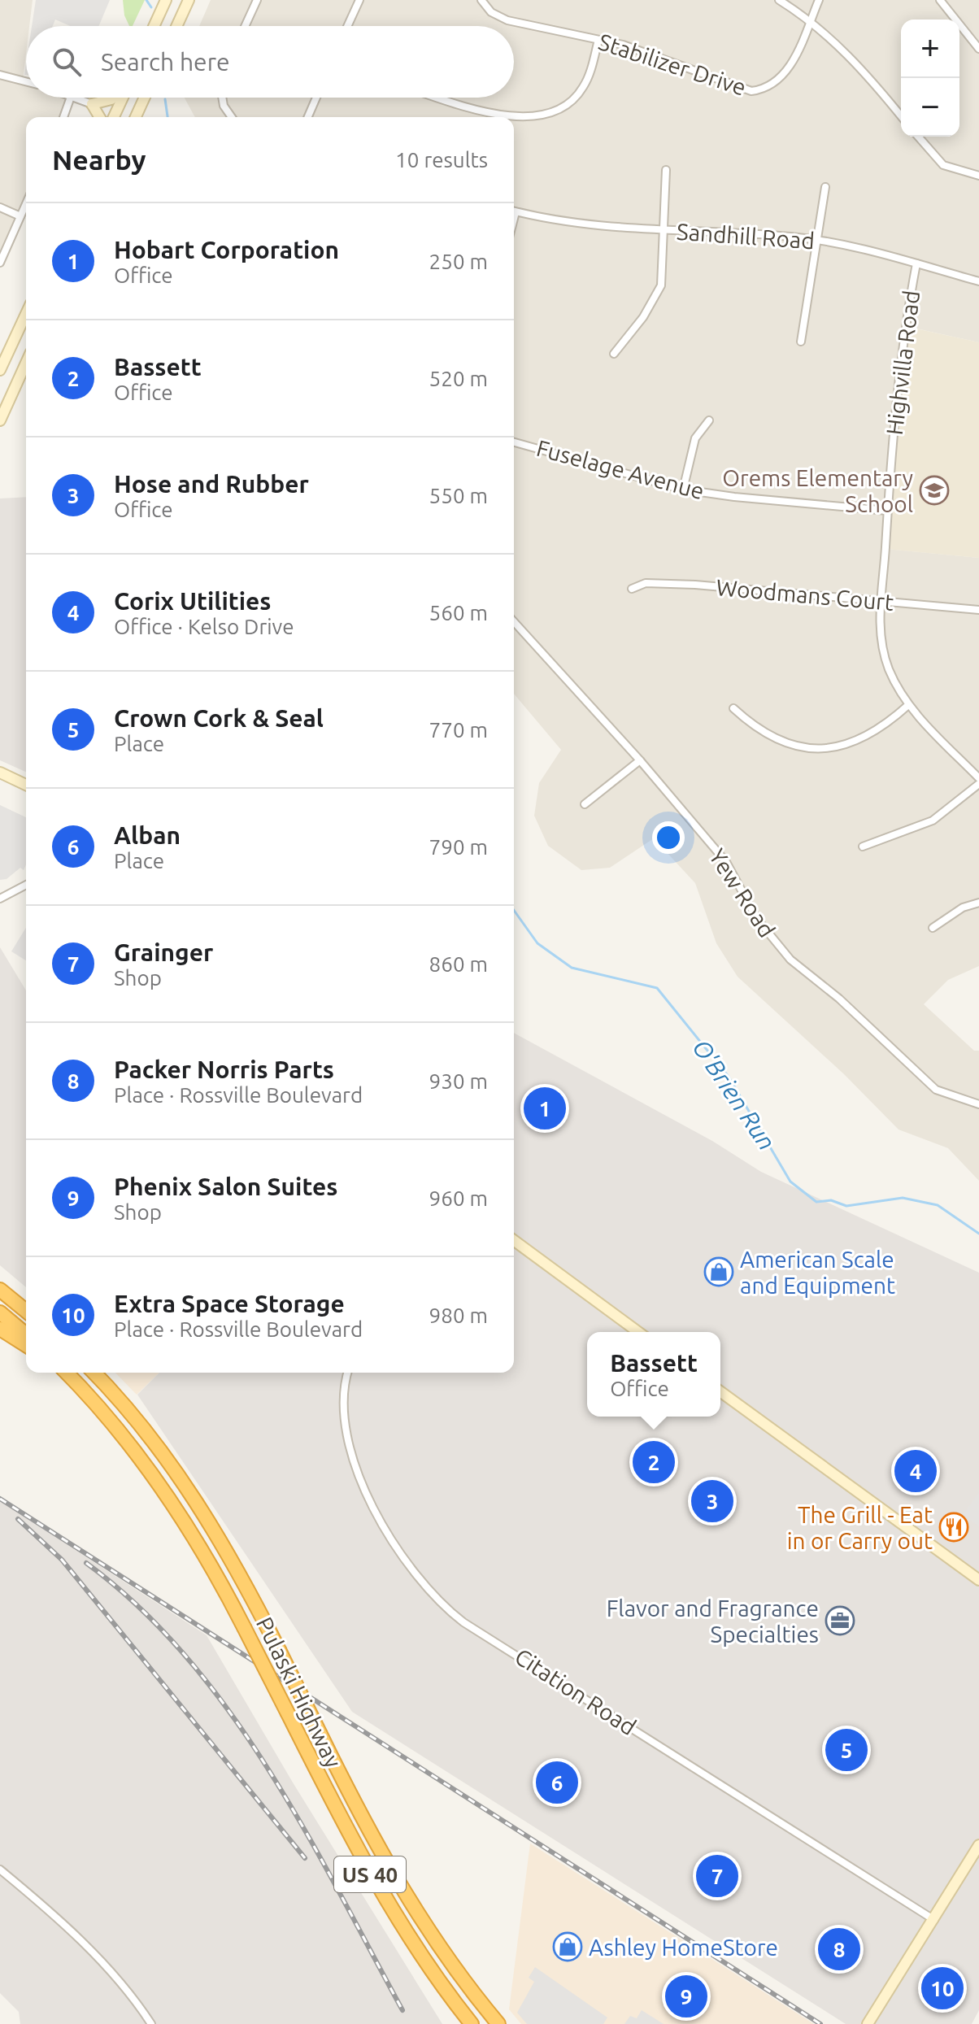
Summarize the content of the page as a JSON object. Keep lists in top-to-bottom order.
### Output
{
  "streets": {
    "highway": ["Pulaski Highway", "US 40"],
    "street": [
      "Stabilizer Drive",
      "Sandhill Road",
      "Highvilla Road",
      "Fuselage Avenue",
      "Woodmans Court",
      "Yew Road",
      "Citation Road"
    ]
  },
  "crossings": [
    ["Sandhill Road", "Highvilla Road"],
    ["Highvilla Road", "Fuselage Avenue"],
    ["Highvilla Road", "Woodmans Court"]
  ],
  "water": ["O'Brien Run"],
  "places": {
    "school or university": ["Orems Elementary School"],
    "shop": ["American Scale and Equipment", "Ashley HomeStore"],
    "restaurant": ["The Grill - Eat in or Carry out"],
    "office": ["Flavor and Fragrance Specialties"]
  },
  "page": {
    "map_buttons": ["+", "−"],
    "search": "Search here",
    "heading": ["Nearby", "10 results"],
    "list": [
      {
        "mark": "1",
        "name": "Hobart Corporation",
        "note": "Office",
        "value": "250 m"
      },
      {
        "mark": "2",
        "name": "Bassett",
        "note": "Office",
        "value": "520 m"
      },
      {
        "mark": "3",
        "name": "Hose and Rubber",
        "note": "Office",
        "value": "550 m"
      },
      {
        "mark": "4",
        "name": "Corix Utilities",
        "note": "Office · Kelso Drive",
        "value": "560 m"
      },
      {
        "mark": "5",
        "name": "Crown Cork & Seal",
        "note": "Place",
        "value": "770 m"
      },
      {
        "mark": "6",
        "name": "Alban",
        "note": "Place",
        "value": "790 m"
      },
      {
        "mark": "7",
        "name": "Grainger",
        "note": "Shop",
        "value": "860 m"
      },
      {
        "mark": "8",
        "name": "Packer Norris Parts",
        "note": "Place · Rossville Boulevard",
        "value": "930 m"
      },
      {
        "mark": "9",
        "name": "Phenix Salon Suites",
        "note": "Shop",
        "value": "960 m"
      },
      {
        "mark": "10",
        "name": "Extra Space Storage",
        "note": "Place · Rossville Boulevard",
        "value": "980 m"
      }
    ],
    "pins": [
      "1",
      "2",
      "4",
      "3",
      "5",
      "6",
      "7",
      "8",
      "10",
      "9"
    ],
    "popup": ["Bassett", "Office"]
  }
}
